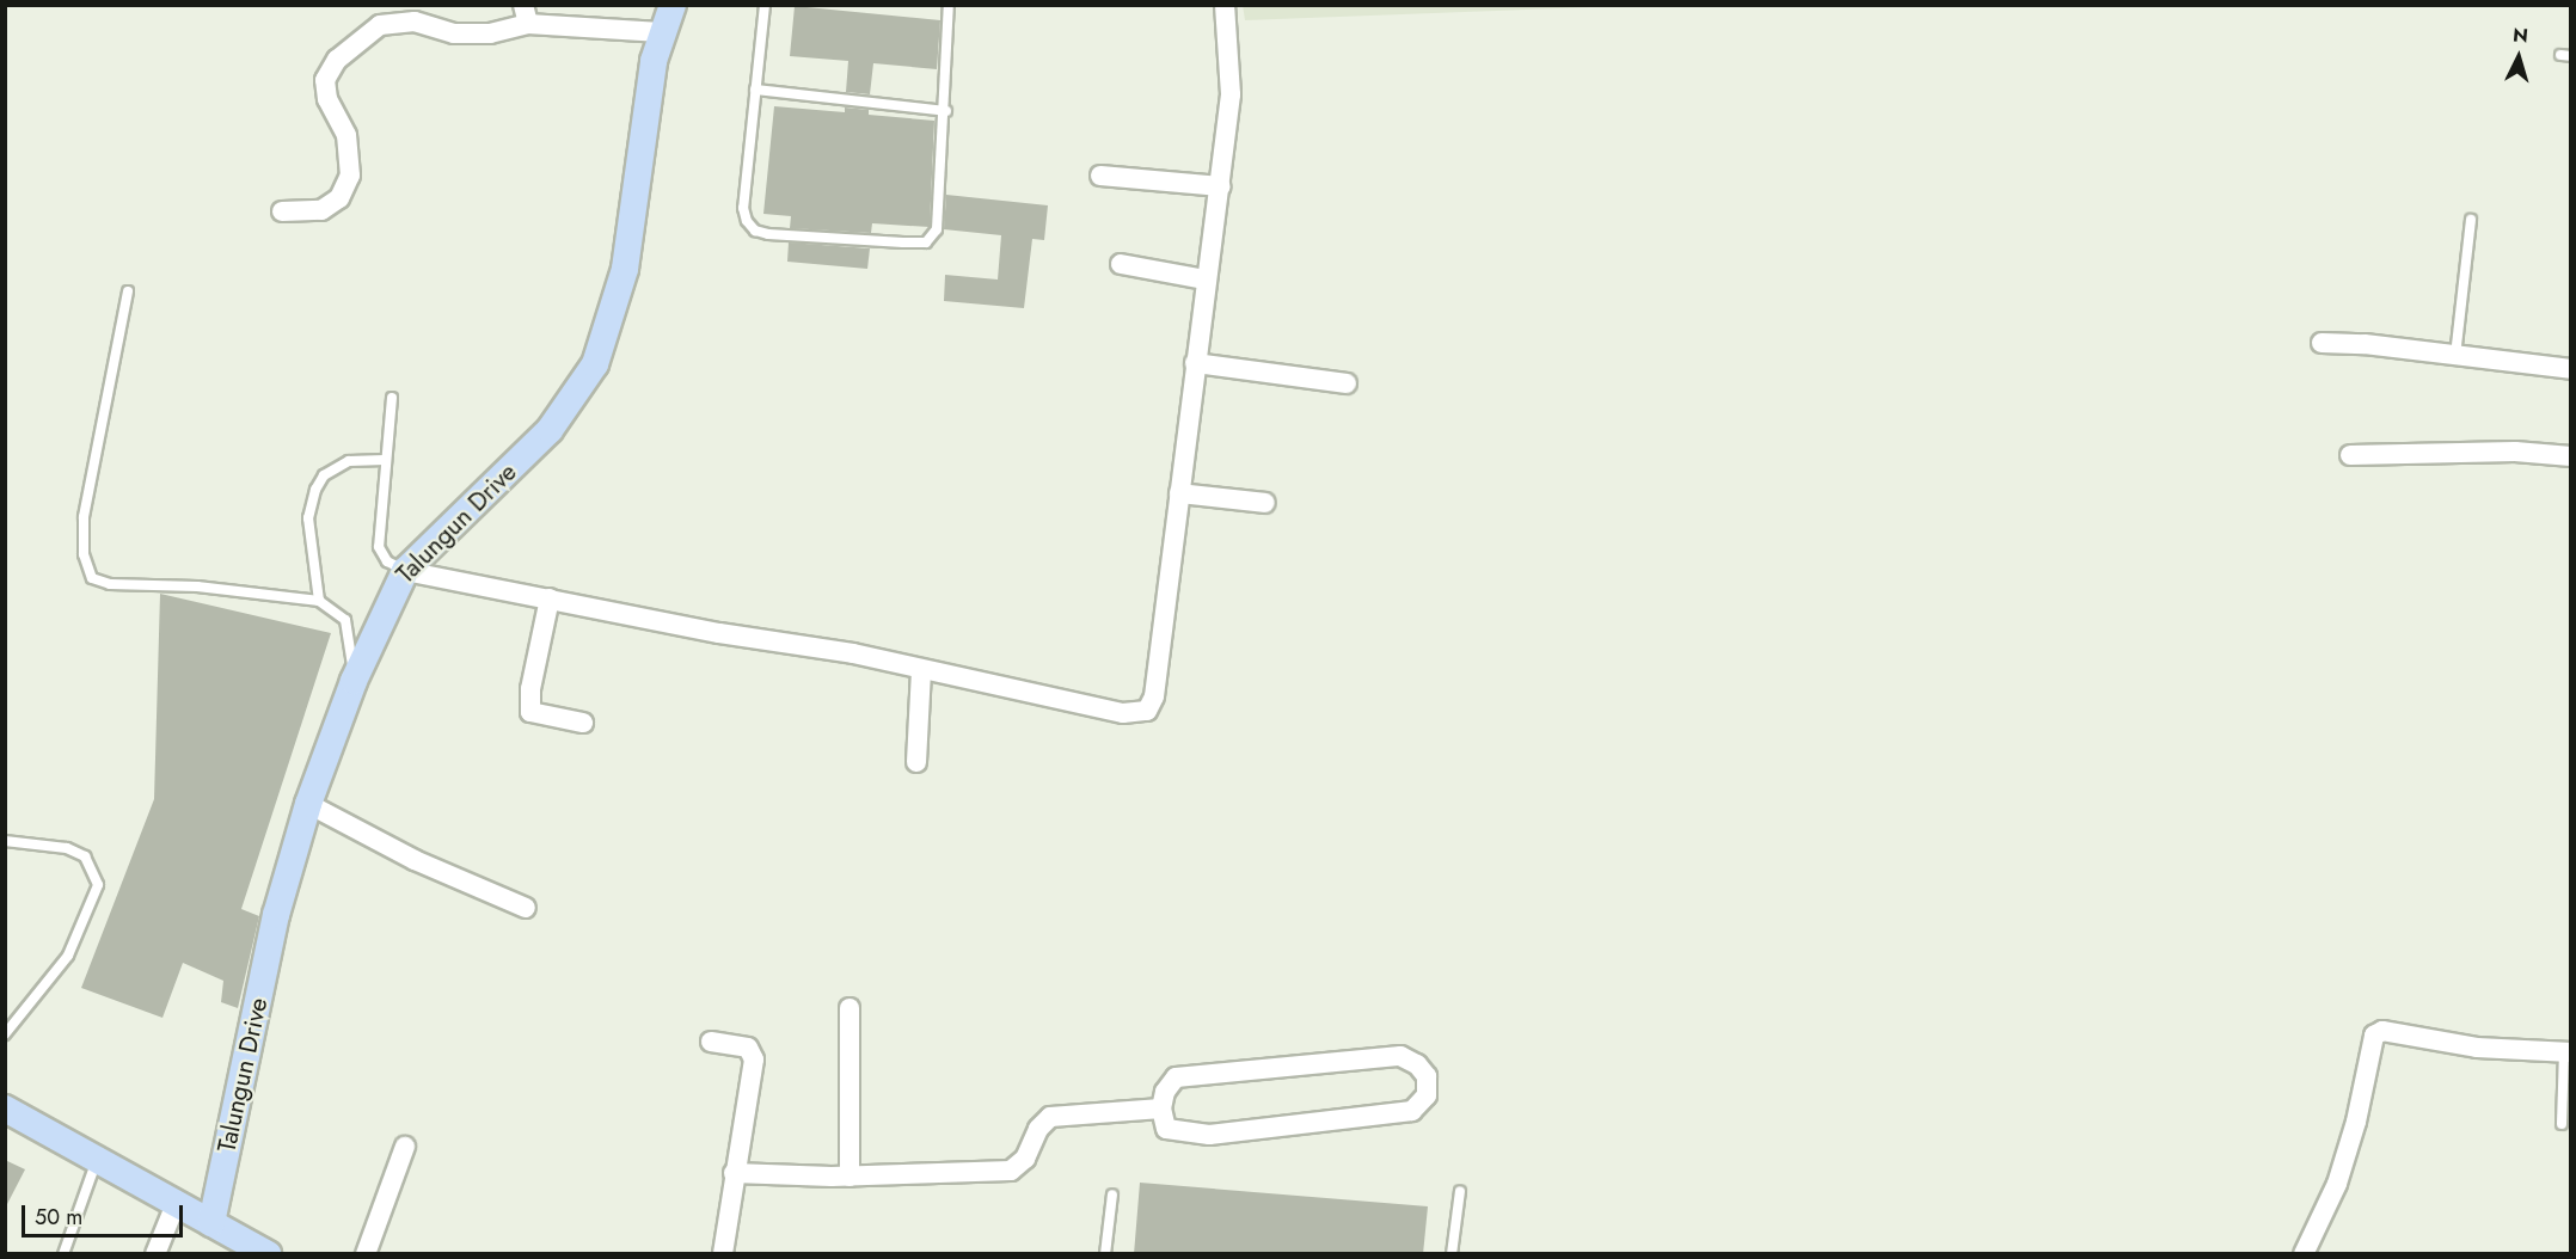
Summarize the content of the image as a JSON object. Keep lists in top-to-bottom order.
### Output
{
  "streets": {
    "street": ["Talungun Drive"]
  },
  "scale_bar": "50 m",
  "north": "top"
}
